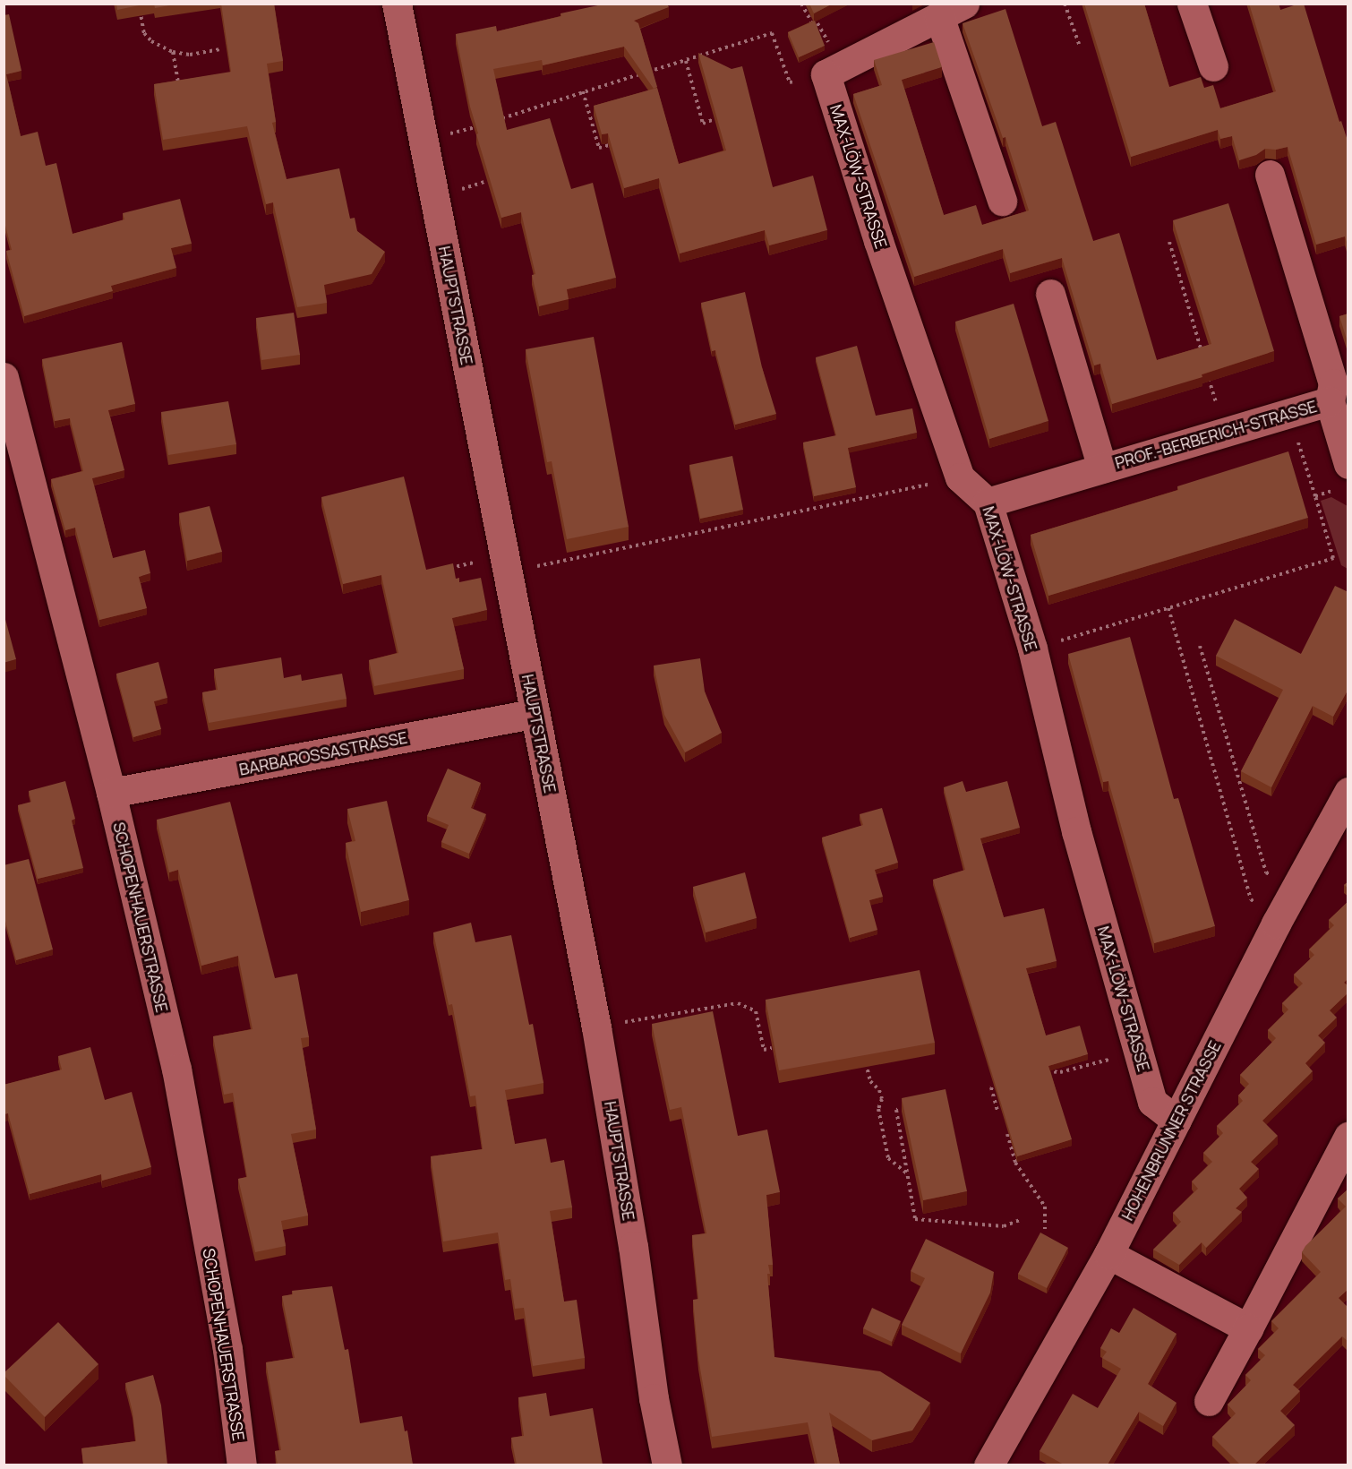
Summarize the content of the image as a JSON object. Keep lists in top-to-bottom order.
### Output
{
  "streets": {
    "street": [
      "MAX-LÖW-STRASSE",
      "HAUPTSTRASSE",
      "PROF.-BERBERICH-STRASSE",
      "BARBAROSSASTRASSE",
      "SCHOPENHAUERSTRASSE",
      "HOHENBRUNNER STRASSE"
    ]
  },
  "crossings": [
    ["MAX-LÖW-STRASSE", "PROF.-BERBERICH-STRASSE"],
    ["MAX-LÖW-STRASSE", "HOHENBRUNNER STRASSE"],
    ["HAUPTSTRASSE", "BARBAROSSASTRASSE"],
    ["BARBAROSSASTRASSE", "SCHOPENHAUERSTRASSE"]
  ]
}
